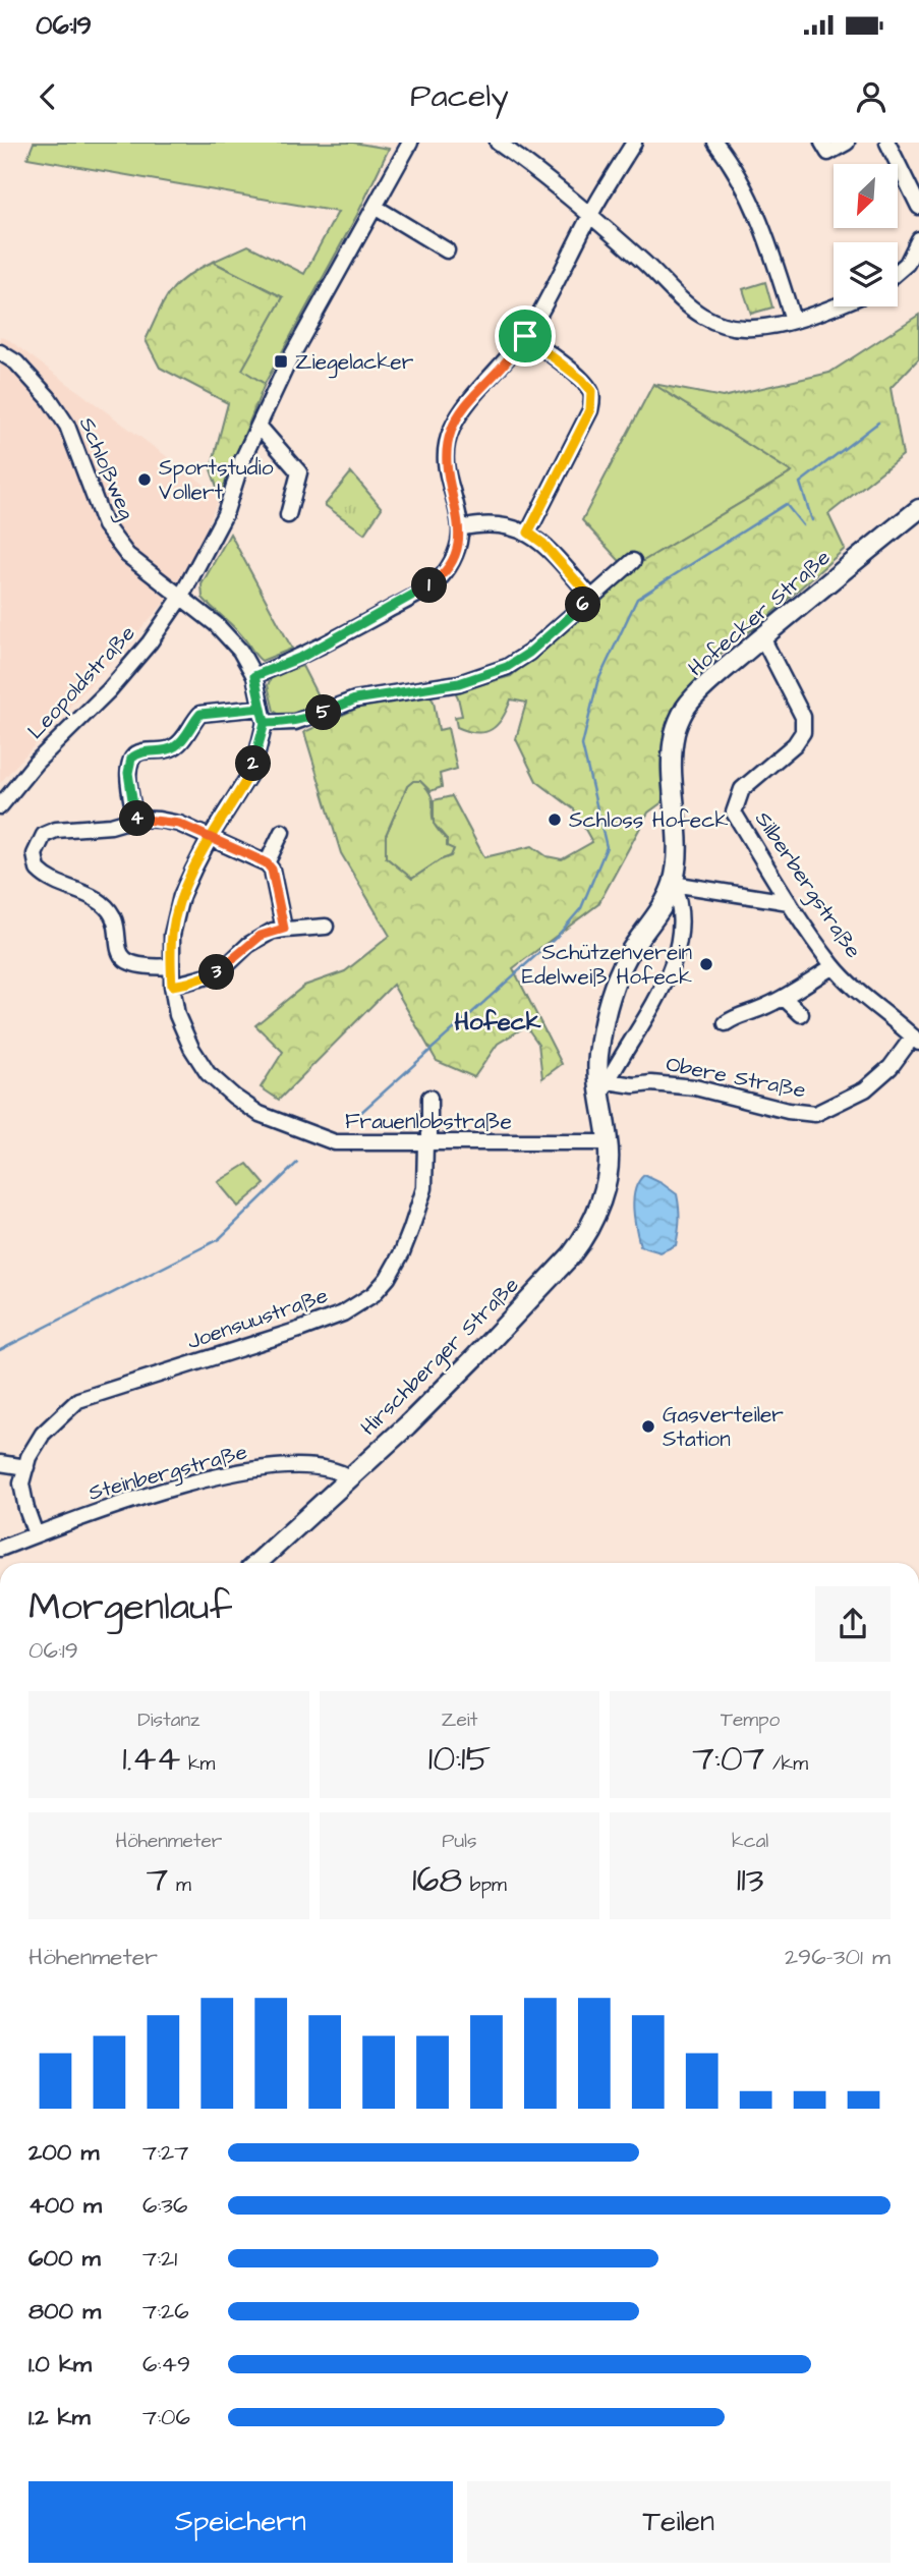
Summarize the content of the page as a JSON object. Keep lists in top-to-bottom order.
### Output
{
  "streets": {
    "main road": ["Hofecker Straße", "Hirschberger Straße"],
    "street": [
      "Schloßweg",
      "Leopoldstraße",
      "Silberbergstraße",
      "Obere Straße",
      "Frauenlobstraße",
      "Joensuustraße",
      "Steinbergstraße"
    ]
  },
  "crossings": [
    ["Schloßweg", "Leopoldstraße"],
    ["Schloßweg", "Frauenlobstraße"],
    ["Hofecker Straße", "Silberbergstraße"],
    ["Hofecker Straße", "Obere Straße"],
    ["Hofecker Straße", "Frauenlobstraße"],
    ["Hofecker Straße", "Hirschberger Straße"],
    ["Leopoldstraße", "Frauenlobstraße"],
    ["Silberbergstraße", "Obere Straße"],
    ["Frauenlobstraße", "Joensuustraße"],
    ["Frauenlobstraße", "Hirschberger Straße"],
    ["Joensuustraße", "Steinbergstraße"],
    ["Hirschberger Straße", "Steinbergstraße"]
  ],
  "districts": ["Hofeck"],
  "places": {
    "transit": ["Ziegelacker"],
    "other": [
      "Sportstudio Vollert",
      "Schloss Hofeck",
      "Schützenverein Edelweiß Hofeck",
      "Gasverteiler Station"
    ]
  },
  "north": "bottom left",
  "page": {
    "status": "06:19",
    "header": "Pacely",
    "pins": [
      "1",
      "6",
      "5",
      "2",
      "4",
      "3"
    ],
    "heading": ["Morgenlauf", "06:19"],
    "stats": [
      ["Distanz", "1.44 km"],
      ["Zeit", "10:15"],
      ["Tempo", "7:07 /km"],
      ["Höhenmeter", "7 m"],
      ["Puls", "168 bpm"],
      ["kcal", "113"]
    ],
    "chart": ["Höhenmeter", "296–301 m"],
    "list": [
      {
        "name": "200 m",
        "note": "7:27"
      },
      {
        "name": "400 m",
        "note": "6:36"
      },
      {
        "name": "600 m",
        "note": "7:21"
      },
      {
        "name": "800 m",
        "note": "7:26"
      },
      {
        "name": "1.0 km",
        "note": "6:49"
      },
      {
        "name": "1.2 km",
        "note": "7:06"
      }
    ],
    "buttons": ["Speichern", "Teilen"]
  }
}
